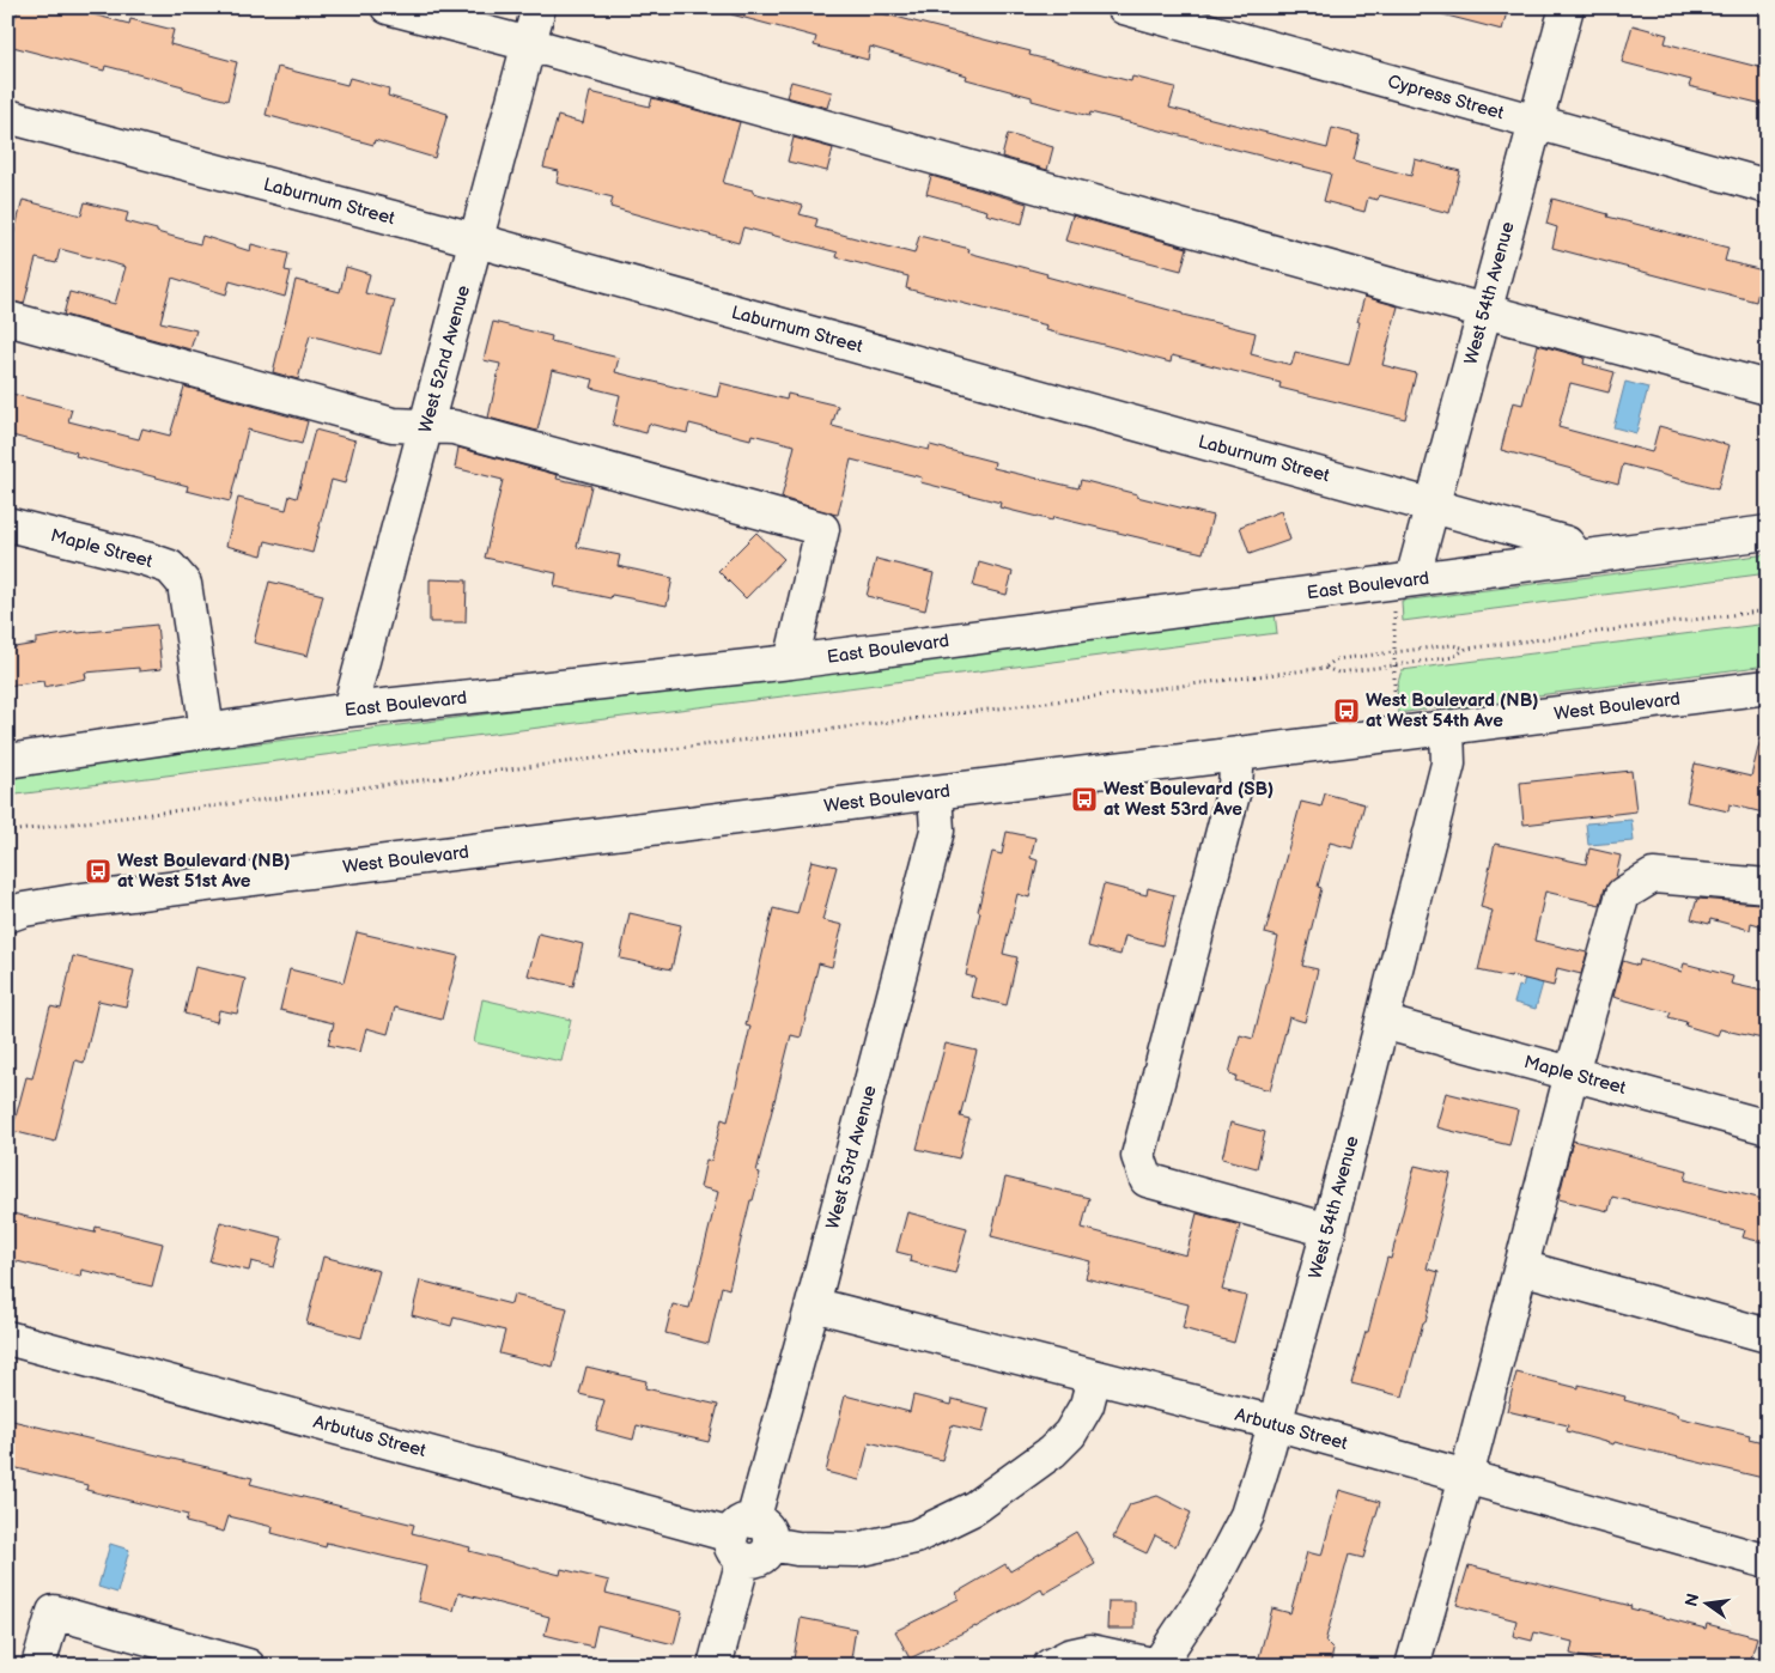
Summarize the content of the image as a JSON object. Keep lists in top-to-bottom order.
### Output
{
  "streets": {
    "street": [
      "Cypress Street",
      "Laburnum Street",
      "West 54th Avenue",
      "West 52nd Avenue",
      "Maple Street",
      "East Boulevard",
      "West Boulevard",
      "West 53rd Avenue",
      "Arbutus Street"
    ]
  },
  "crossings": [
    ["Cypress Street", "West 54th Avenue"],
    ["Laburnum Street", "West 54th Avenue"],
    ["Laburnum Street", "West 52nd Avenue"],
    ["Laburnum Street", "East Boulevard"],
    ["West 54th Avenue", "Maple Street"],
    ["West 54th Avenue", "East Boulevard"],
    ["West 54th Avenue", "West Boulevard"],
    ["West 54th Avenue", "Arbutus Street"],
    ["West 52nd Avenue", "East Boulevard"],
    ["Maple Street", "East Boulevard"],
    ["West Boulevard", "West 53rd Avenue"],
    ["West 53rd Avenue", "Arbutus Street"]
  ],
  "places": {
    "bus stop": ["West Boulevard (NB) at West 54th Ave", "West Boulevard (SB) at West 53rd Ave", "West Boulevard (NB) at West 51st Ave"]
  },
  "north": "left"
}
